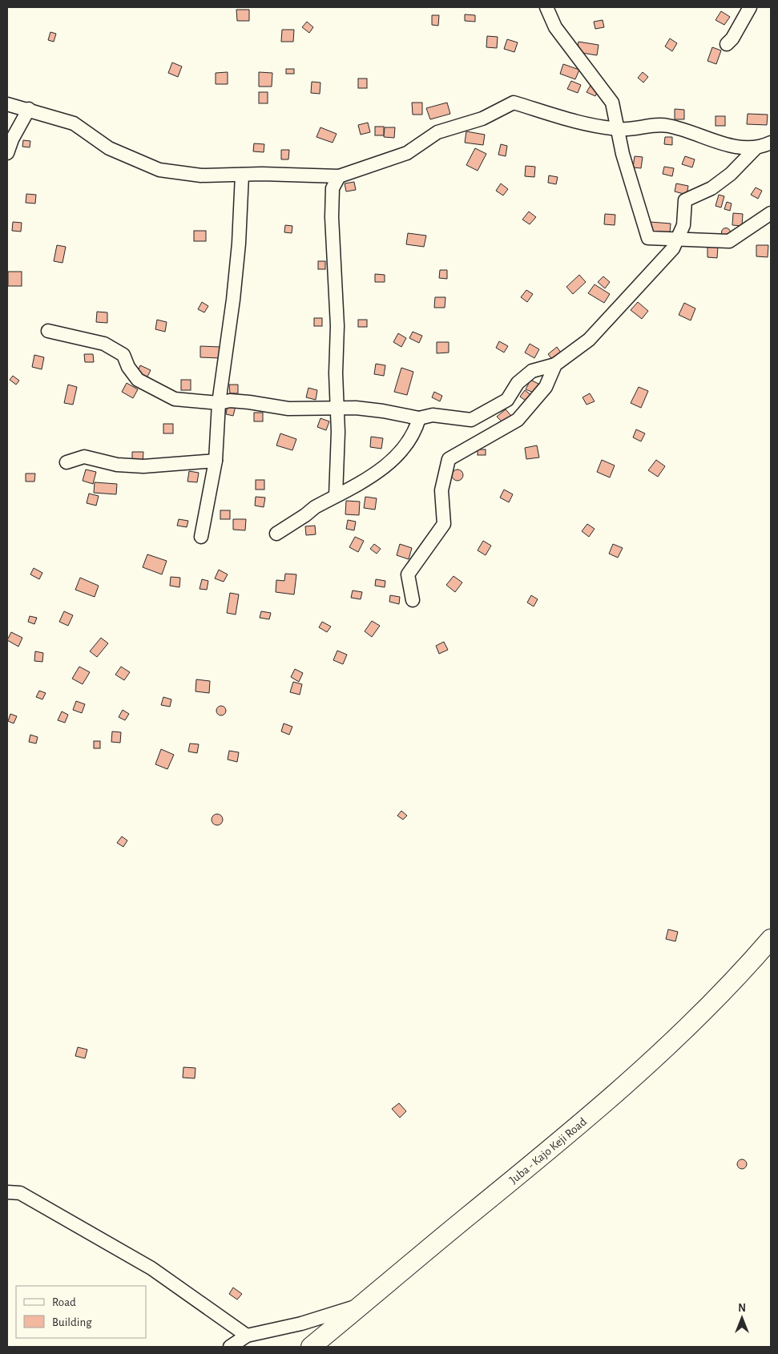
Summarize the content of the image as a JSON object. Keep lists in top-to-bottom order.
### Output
{
  "streets": {
    "main road": ["Juba - Kajo Keji Road"]
  },
  "legend": ["Road", "Building"],
  "north": "top"
}
